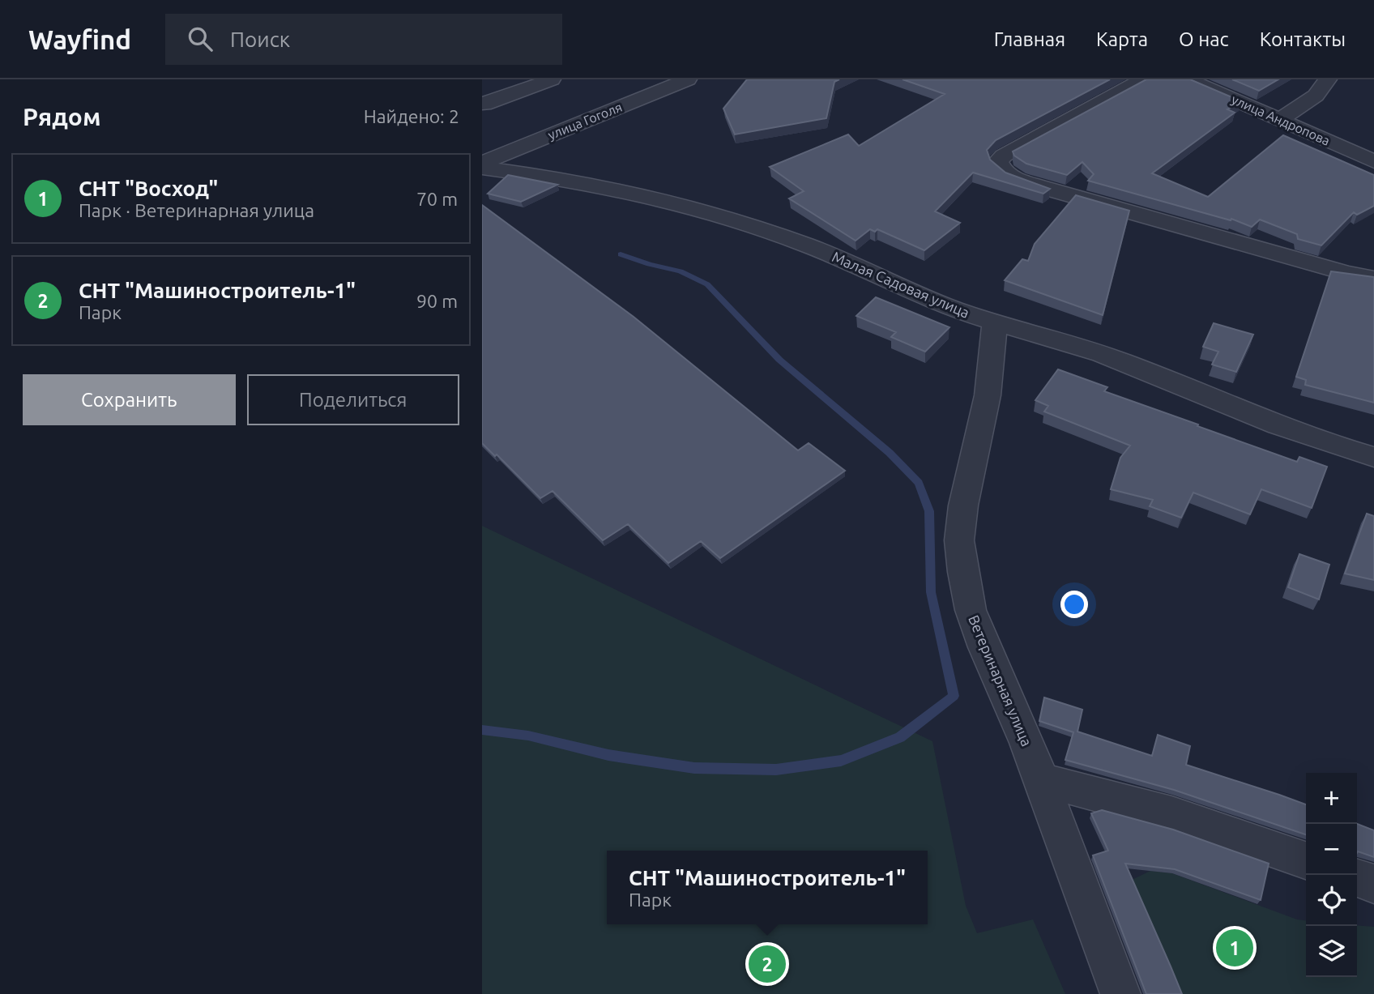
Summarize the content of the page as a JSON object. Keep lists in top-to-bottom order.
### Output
{
  "streets": {
    "street": [
      "улица Андропова",
      "улица Гоголя",
      "Малая Садовая улица",
      "Ветеринарная улица"
    ]
  },
  "crossings": [
    ["Малая Садовая улица", "Ветеринарная улица"]
  ],
  "page": {
    "header": "Wayfind",
    "search": "Поиск",
    "nav": [
      "Главная",
      "Карта",
      "О нас",
      "Контакты"
    ],
    "heading": ["Рядом", "Найдено: 2"],
    "list": [
      {
        "mark": "1",
        "name": "СНТ \"Восход\"",
        "note": "Парк · Ветеринарная улица",
        "value": "70 m"
      },
      {
        "mark": "2",
        "name": "СНТ \"Машиностроитель-1\"",
        "note": "Парк",
        "value": "90 m"
      }
    ],
    "buttons": ["Сохранить", "Поделиться"],
    "map_buttons": ["+", "−"],
    "popup": ["СНТ \"Машиностроитель-1\"", "Парк"],
    "pins": ["1", "2"]
  }
}
